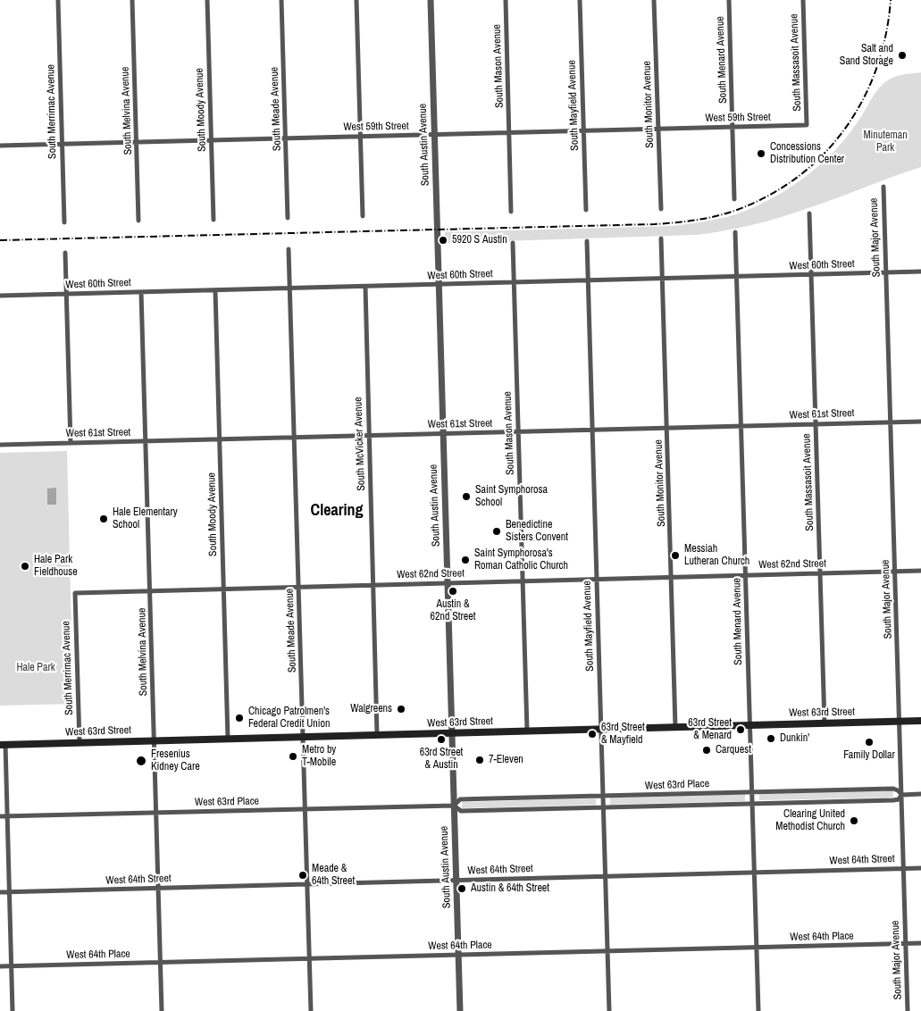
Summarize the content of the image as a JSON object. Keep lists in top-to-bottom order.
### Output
{
  "streets": {
    "main road": ["West 63rd Street"],
    "street": [
      "South Menard Avenue",
      "South Massasoit Avenue",
      "South Mason Avenue",
      "South Monitor Avenue",
      "South Mayfield Avenue",
      "South Meade Avenue",
      "South Moody Avenue",
      "South Melvina Avenue",
      "South Merrimac Avenue",
      "West 59th Street",
      "South Austin Avenue",
      "South Major Avenue",
      "West 60th Street",
      "West 61st Street",
      "South McVicker Avenue",
      "West 62nd Street",
      "West 63rd Place",
      "West 64th Street",
      "West 64th Place"
    ]
  },
  "crossings": [
    ["South Menard Avenue", "West 59th Street"],
    ["South Menard Avenue", "West 60th Street"],
    ["South Menard Avenue", "West 61st Street"],
    ["South Menard Avenue", "West 62nd Street"],
    ["South Menard Avenue", "West 63rd Street"],
    ["South Menard Avenue", "West 63rd Place"],
    ["South Menard Avenue", "West 64th Street"],
    ["South Menard Avenue", "West 64th Place"],
    ["South Massasoit Avenue", "West 59th Street"],
    ["South Massasoit Avenue", "West 60th Street"],
    ["South Massasoit Avenue", "West 61st Street"],
    ["South Massasoit Avenue", "West 62nd Street"],
    ["South Massasoit Avenue", "West 63rd Street"],
    ["South Mason Avenue", "West 59th Street"],
    ["South Mason Avenue", "West 60th Street"],
    ["South Mason Avenue", "West 61st Street"],
    ["South Mason Avenue", "West 62nd Street"],
    ["South Mason Avenue", "West 63rd Street"],
    ["South Monitor Avenue", "West 59th Street"],
    ["South Monitor Avenue", "West 60th Street"],
    ["South Monitor Avenue", "West 61st Street"],
    ["South Monitor Avenue", "West 62nd Street"],
    ["South Monitor Avenue", "West 63rd Street"],
    ["South Mayfield Avenue", "West 59th Street"],
    ["South Mayfield Avenue", "West 60th Street"],
    ["South Mayfield Avenue", "West 61st Street"],
    ["South Mayfield Avenue", "West 62nd Street"],
    ["South Mayfield Avenue", "West 63rd Street"],
    ["South Mayfield Avenue", "West 63rd Place"],
    ["South Mayfield Avenue", "West 64th Street"],
    ["South Mayfield Avenue", "West 64th Place"],
    ["South Meade Avenue", "West 59th Street"],
    ["South Meade Avenue", "West 60th Street"],
    ["South Meade Avenue", "West 61st Street"],
    ["South Meade Avenue", "West 62nd Street"],
    ["South Meade Avenue", "West 63rd Street"],
    ["South Meade Avenue", "West 63rd Place"],
    ["South Meade Avenue", "West 64th Street"],
    ["South Meade Avenue", "West 64th Place"],
    ["South Moody Avenue", "West 59th Street"],
    ["South Moody Avenue", "West 60th Street"],
    ["South Moody Avenue", "West 61st Street"],
    ["South Moody Avenue", "West 62nd Street"],
    ["South Moody Avenue", "West 63rd Street"],
    ["South Melvina Avenue", "West 59th Street"],
    ["South Melvina Avenue", "West 60th Street"],
    ["South Melvina Avenue", "West 61st Street"],
    ["South Melvina Avenue", "West 62nd Street"],
    ["South Melvina Avenue", "West 63rd Street"],
    ["South Melvina Avenue", "West 63rd Place"],
    ["South Melvina Avenue", "West 64th Street"],
    ["South Melvina Avenue", "West 64th Place"],
    ["South Merrimac Avenue", "West 59th Street"],
    ["South Merrimac Avenue", "West 62nd Street"],
    ["South Merrimac Avenue", "West 63rd Street"],
    ["West 59th Street", "South Austin Avenue"],
    ["South Austin Avenue", "West 60th Street"],
    ["South Austin Avenue", "West 61st Street"],
    ["South Austin Avenue", "West 62nd Street"],
    ["South Austin Avenue", "West 63rd Street"],
    ["South Austin Avenue", "West 63rd Place"],
    ["South Austin Avenue", "West 64th Street"],
    ["South Austin Avenue", "West 64th Place"],
    ["South Major Avenue", "West 60th Street"],
    ["South Major Avenue", "West 61st Street"],
    ["South Major Avenue", "West 62nd Street"],
    ["South Major Avenue", "West 63rd Street"],
    ["South Major Avenue", "West 63rd Place"],
    ["South Major Avenue", "West 64th Street"],
    ["South Major Avenue", "West 64th Place"],
    ["West 60th Street", "South McVicker Avenue"],
    ["West 61st Street", "South McVicker Avenue"],
    ["South McVicker Avenue", "West 62nd Street"],
    ["South McVicker Avenue", "West 63rd Street"]
  ],
  "districts": ["Clearing"],
  "parks": ["Minuteman Park", "Hale Park"],
  "places": [
    "Salt and Sand Storage",
    "Concessions Distribution Center",
    "5920 S Austin",
    "Saint Symphorosa School",
    "Hale Elementary School",
    "Benedictine Sisters Convent",
    "Messiah Lutheran Church",
    "Saint Symphorosa's Roman Catholic Church",
    "Hale Park Fieldhouse",
    "Austin & 62nd Street",
    "Walgreens",
    "Chicago Patrolmen's Federal Credit Union",
    "63rd Street & Menard",
    "63rd Street & Mayfield",
    "Dunkin'",
    "63rd Street & Austin",
    "Family Dollar",
    "Carquest",
    "Metro by T-Mobile",
    "7-Eleven",
    "Fresenius Kidney Care",
    "Clearing United Methodist Church",
    "Meade & 64th Street",
    "Austin & 64th Street"
  ]
}
